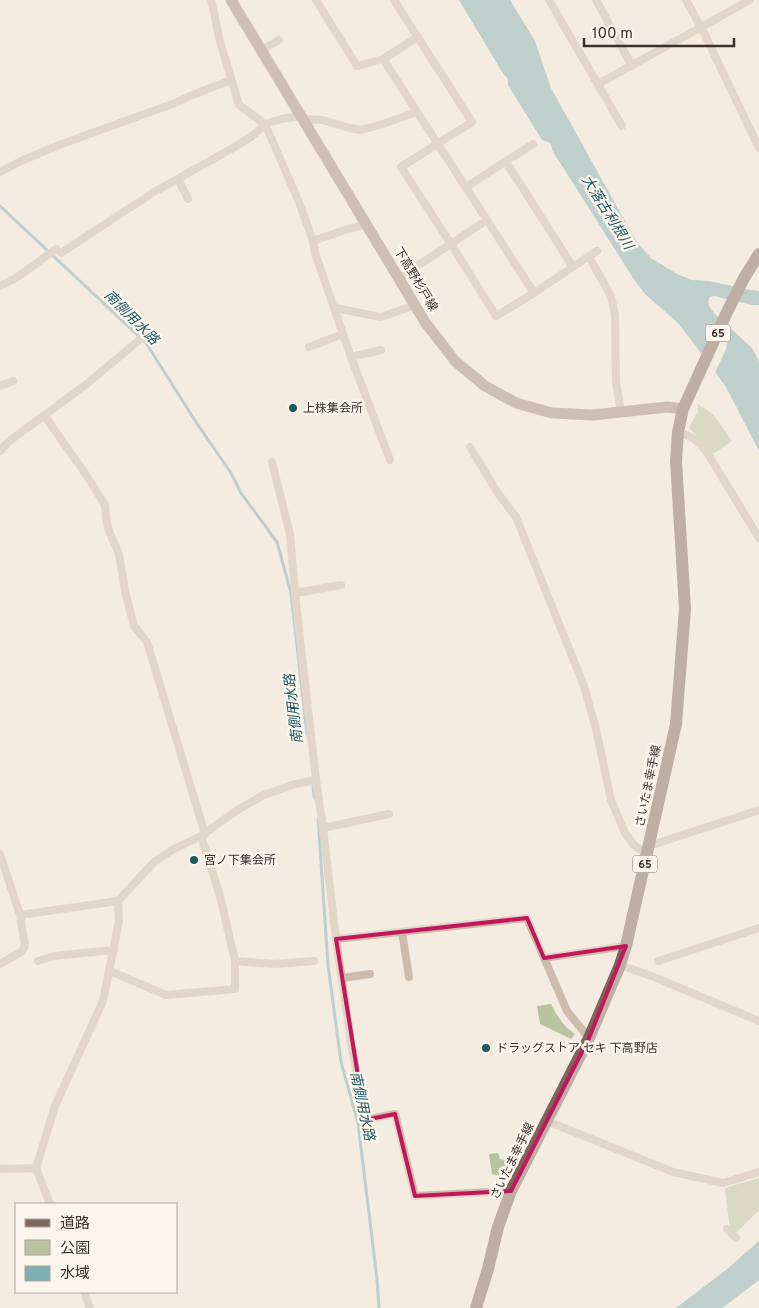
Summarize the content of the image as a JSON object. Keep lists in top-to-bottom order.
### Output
{
  "streets": {
    "main road": ["下高野杉戸線", "65", "さいたま幸手線"]
  },
  "crossings": [
    ["下高野杉戸線", "さいたま幸手線"]
  ],
  "water": ["大落古利根川", "南側用水路"],
  "places": ["上株集会所", "宮ノ下集会所", "ドラッグストア セキ 下高野店"],
  "legend": ["道路", "公園", "水域"],
  "scale_bar": "100 m"
}
